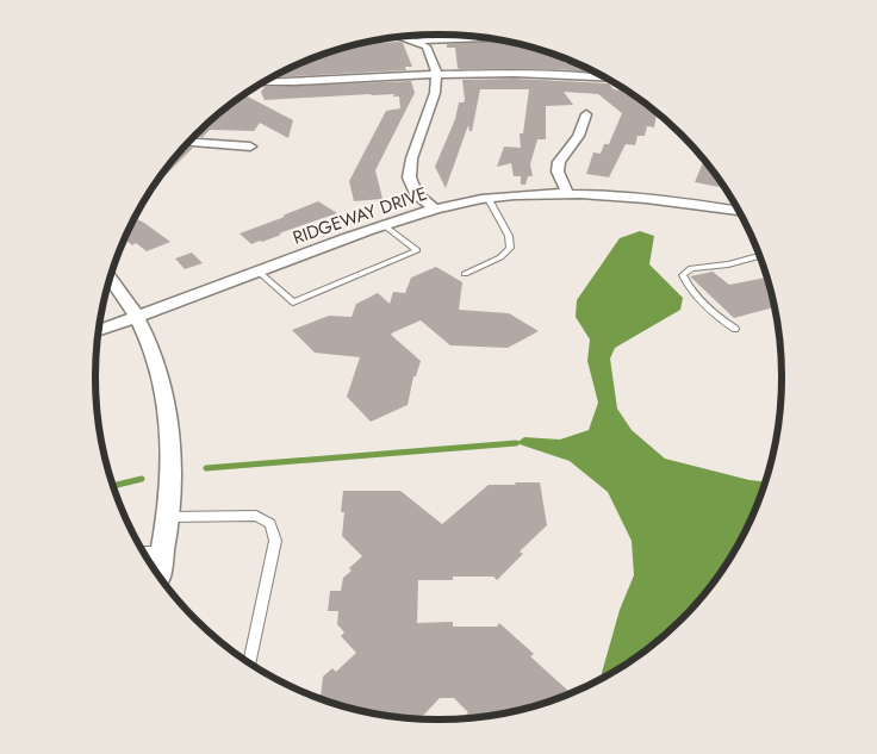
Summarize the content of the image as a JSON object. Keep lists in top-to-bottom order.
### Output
{
  "streets": {
    "street": ["RIDGEWAY DRIVE"]
  }
}
